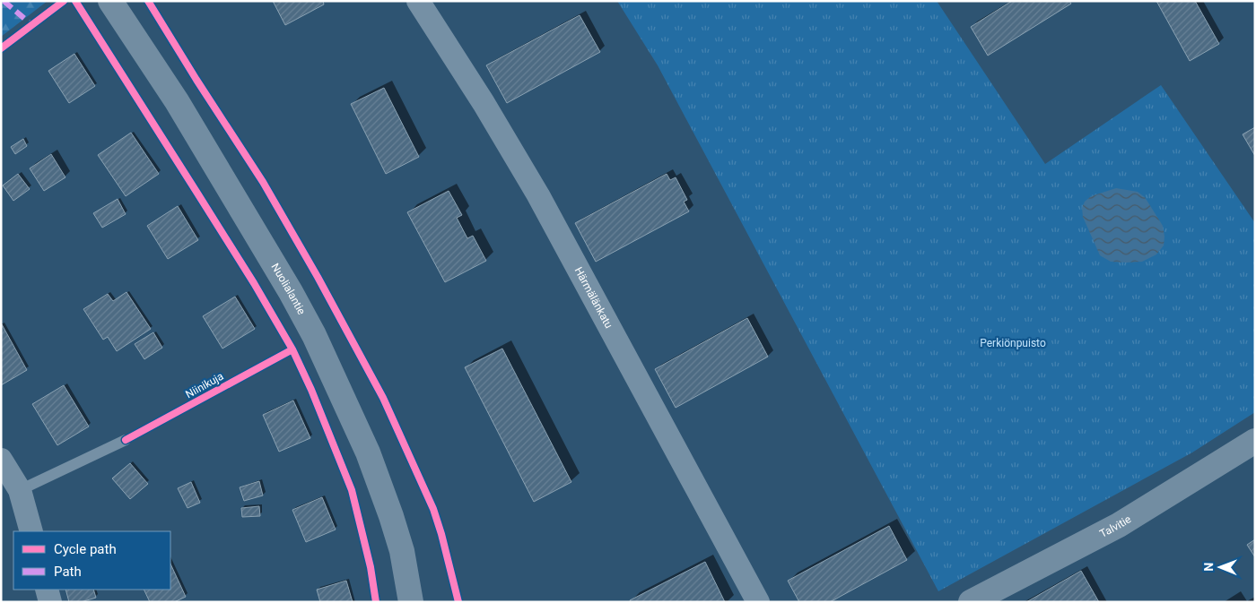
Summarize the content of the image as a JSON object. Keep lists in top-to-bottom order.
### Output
{
  "streets": {
    "street": ["Nuolialantie", "Härmälänkatu", "Talvitie"],
    "cycle path": ["Niinikuja"]
  },
  "parks": ["Perkiönpuisto"],
  "legend": ["Cycle path", "Path"],
  "north": "left"
}
